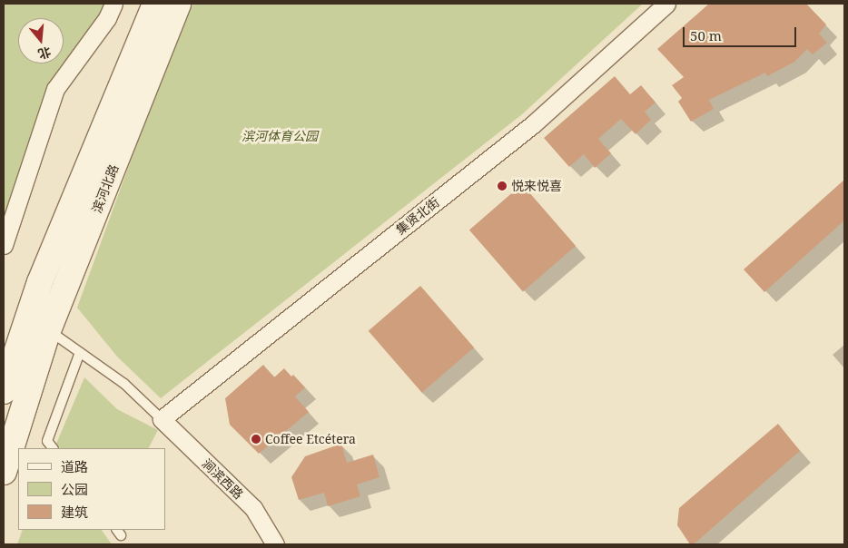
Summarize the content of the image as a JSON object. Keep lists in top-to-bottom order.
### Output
{
  "streets": {
    "main road": ["滨河北路"],
    "street": ["集贤北街", "涧滨西路"]
  },
  "crossings": [
    ["集贤北街", "涧滨西路"]
  ],
  "parks": ["滨河体育公园"],
  "places": ["悦来悦喜", "Coffee Etcétera"],
  "legend": ["道路", "公园", "建筑"],
  "scale_bar": "50 m",
  "north": "bottom"
}
